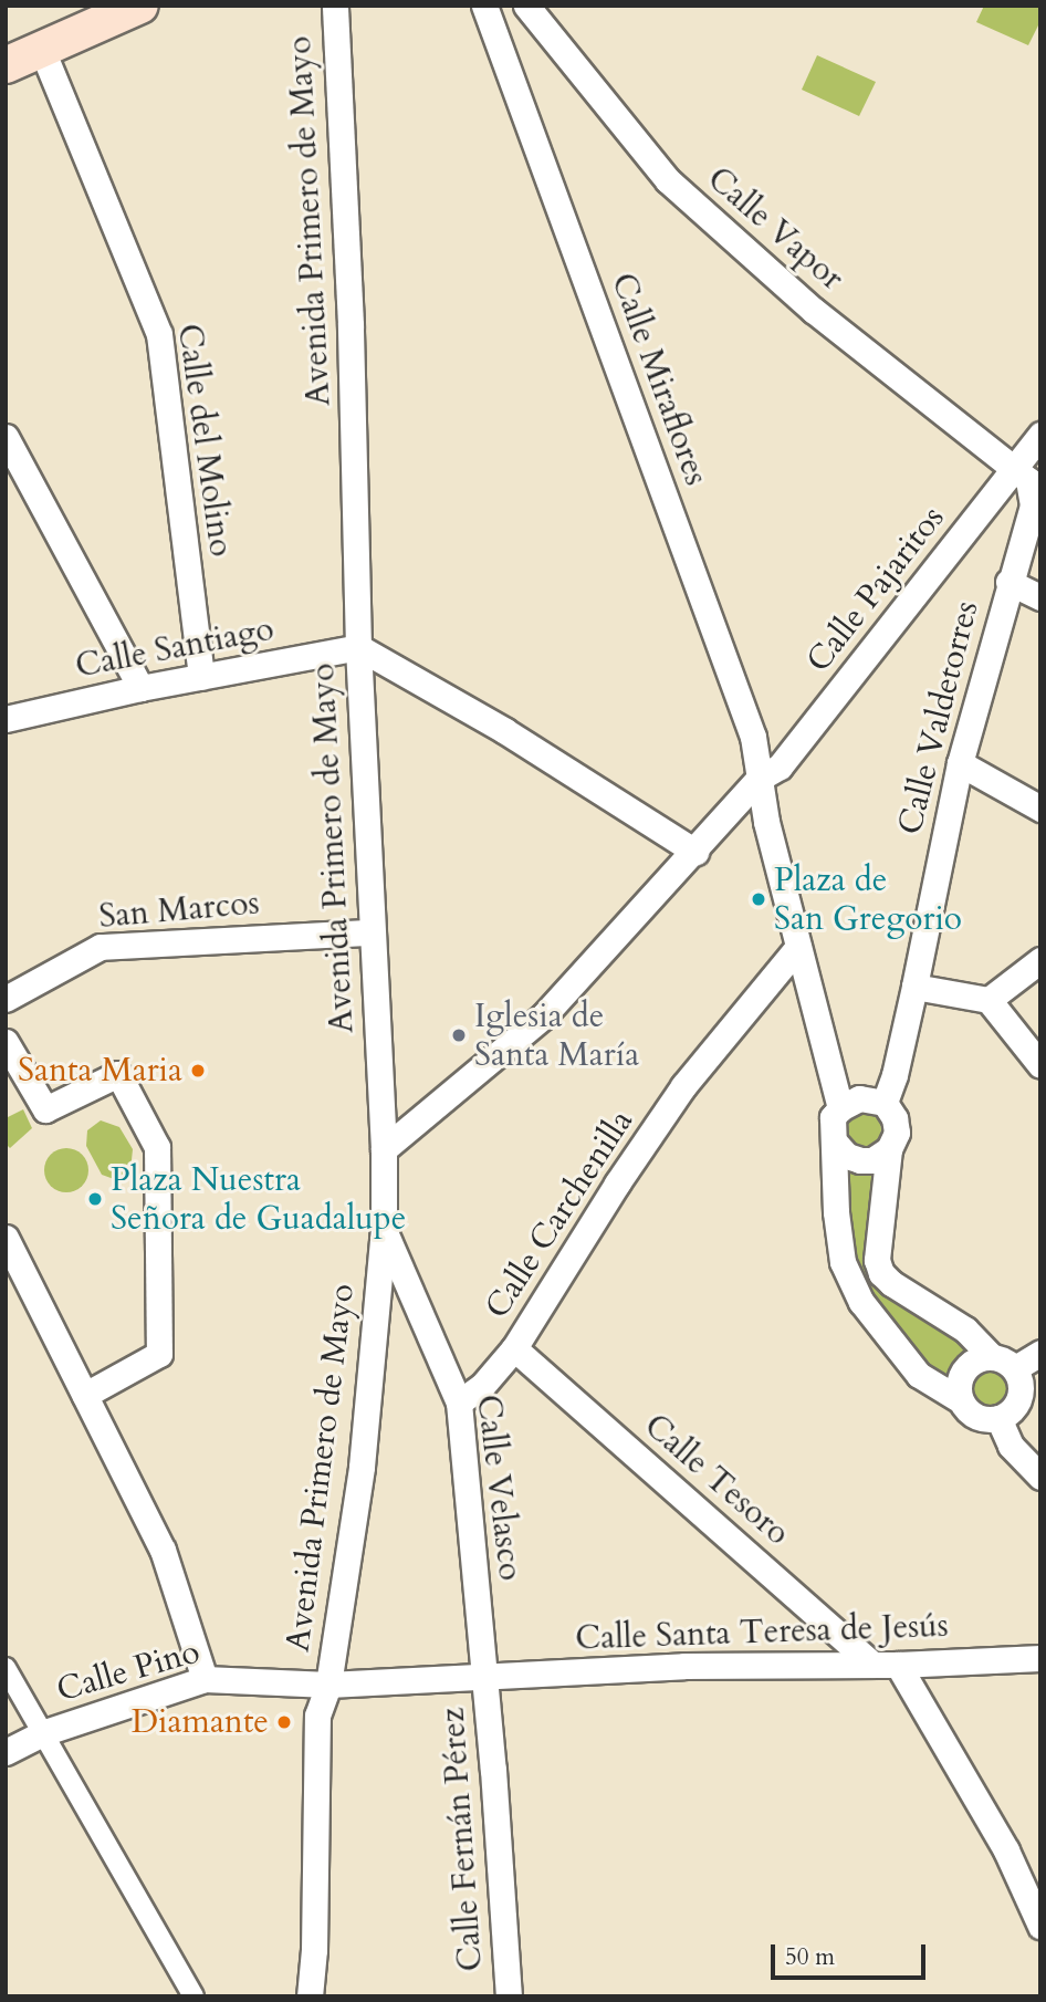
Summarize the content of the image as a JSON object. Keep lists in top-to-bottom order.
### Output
{
  "streets": {
    "street": [
      "Avenida Primero de Mayo",
      "Calle Vapor",
      "Calle Miraflores",
      "Calle del Molino",
      "Calle Pajaritos",
      "Calle Santiago",
      "Calle Valdetorres",
      "San Marcos",
      "Calle Carchenilla",
      "Calle Tesoro",
      "Calle Velasco",
      "Calle Santa Teresa de Jesús",
      "Calle Pino",
      "Calle Fernán Pérez"
    ]
  },
  "crossings": [
    ["Avenida Primero de Mayo", "Calle Santiago"],
    ["Avenida Primero de Mayo", "San Marcos"],
    ["Avenida Primero de Mayo", "Calle Velasco"],
    ["Avenida Primero de Mayo", "Calle Santa Teresa de Jesús"],
    ["Avenida Primero de Mayo", "Calle Pino"],
    ["Calle Vapor", "Calle Pajaritos"],
    ["Calle Vapor", "Calle Valdetorres"],
    ["Calle Miraflores", "Calle Pajaritos"],
    ["Calle del Molino", "Calle Santiago"],
    ["Calle Pajaritos", "Calle Valdetorres"],
    ["Calle Carchenilla", "Calle Tesoro"],
    ["Calle Carchenilla", "Calle Velasco"],
    ["Calle Tesoro", "Calle Santa Teresa de Jesús"],
    ["Calle Velasco", "Calle Santa Teresa de Jesús"],
    ["Calle Velasco", "Calle Fernán Pérez"],
    ["Calle Santa Teresa de Jesús", "Calle Pino"],
    ["Calle Santa Teresa de Jesús", "Calle Fernán Pérez"]
  ],
  "places": [
    "Plaza de San Gregorio",
    "Iglesia de Santa María",
    "Santa Maria",
    "Plaza Nuestra Señora de Guadalupe",
    "Diamante"
  ],
  "scale_bar": "50 m"
}
